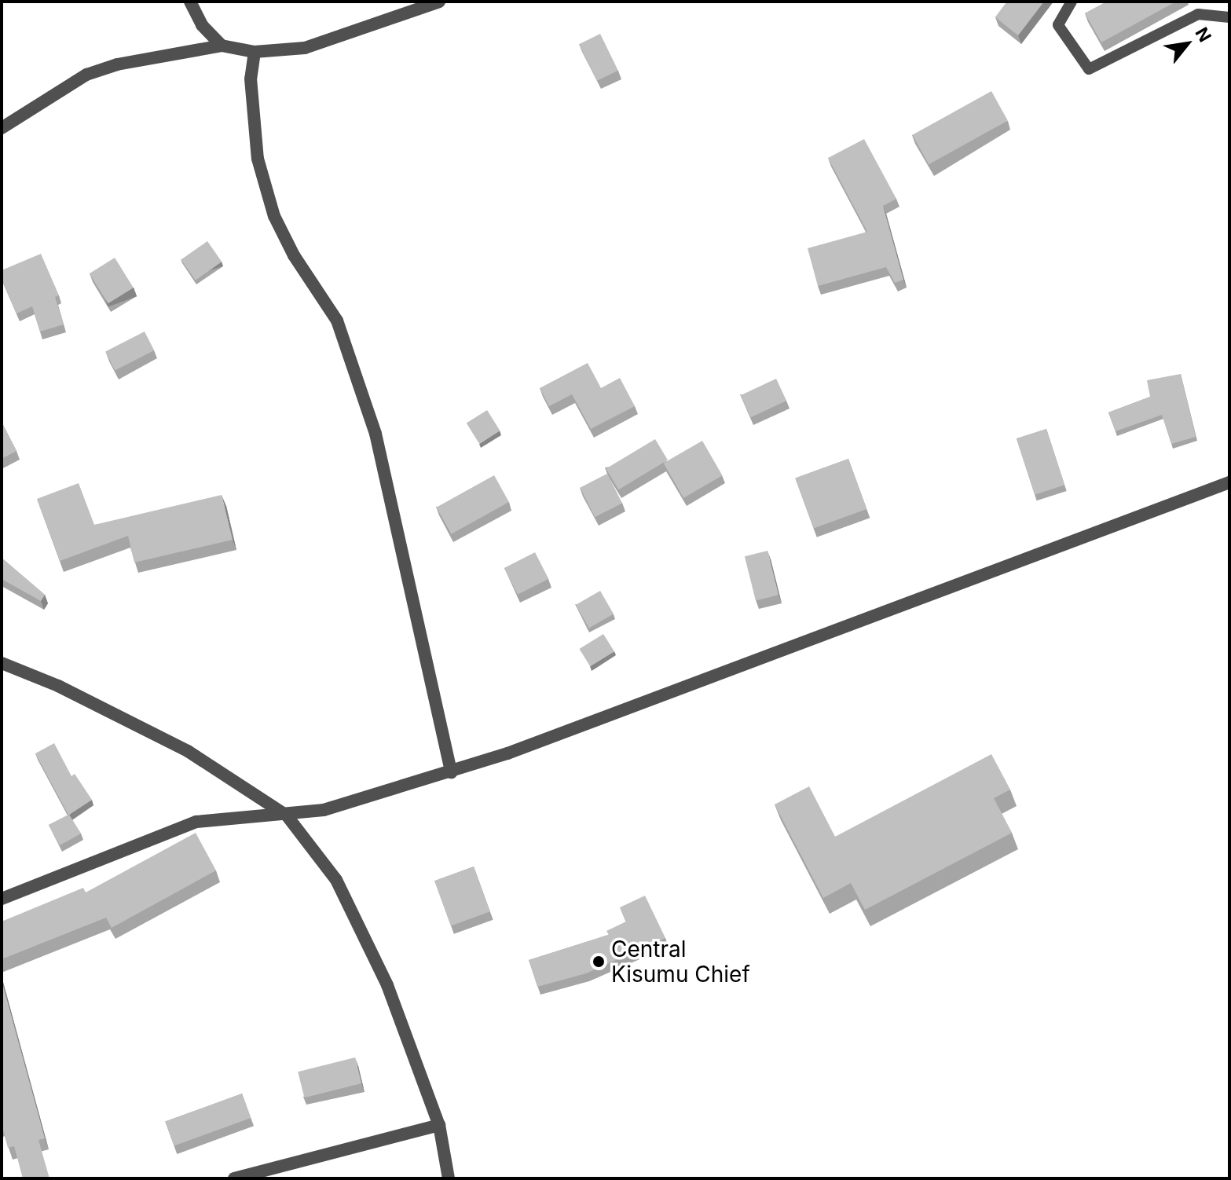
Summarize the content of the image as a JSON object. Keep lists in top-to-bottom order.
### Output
{
  "places": ["Central Kisumu Chief"],
  "north": "top right"
}
